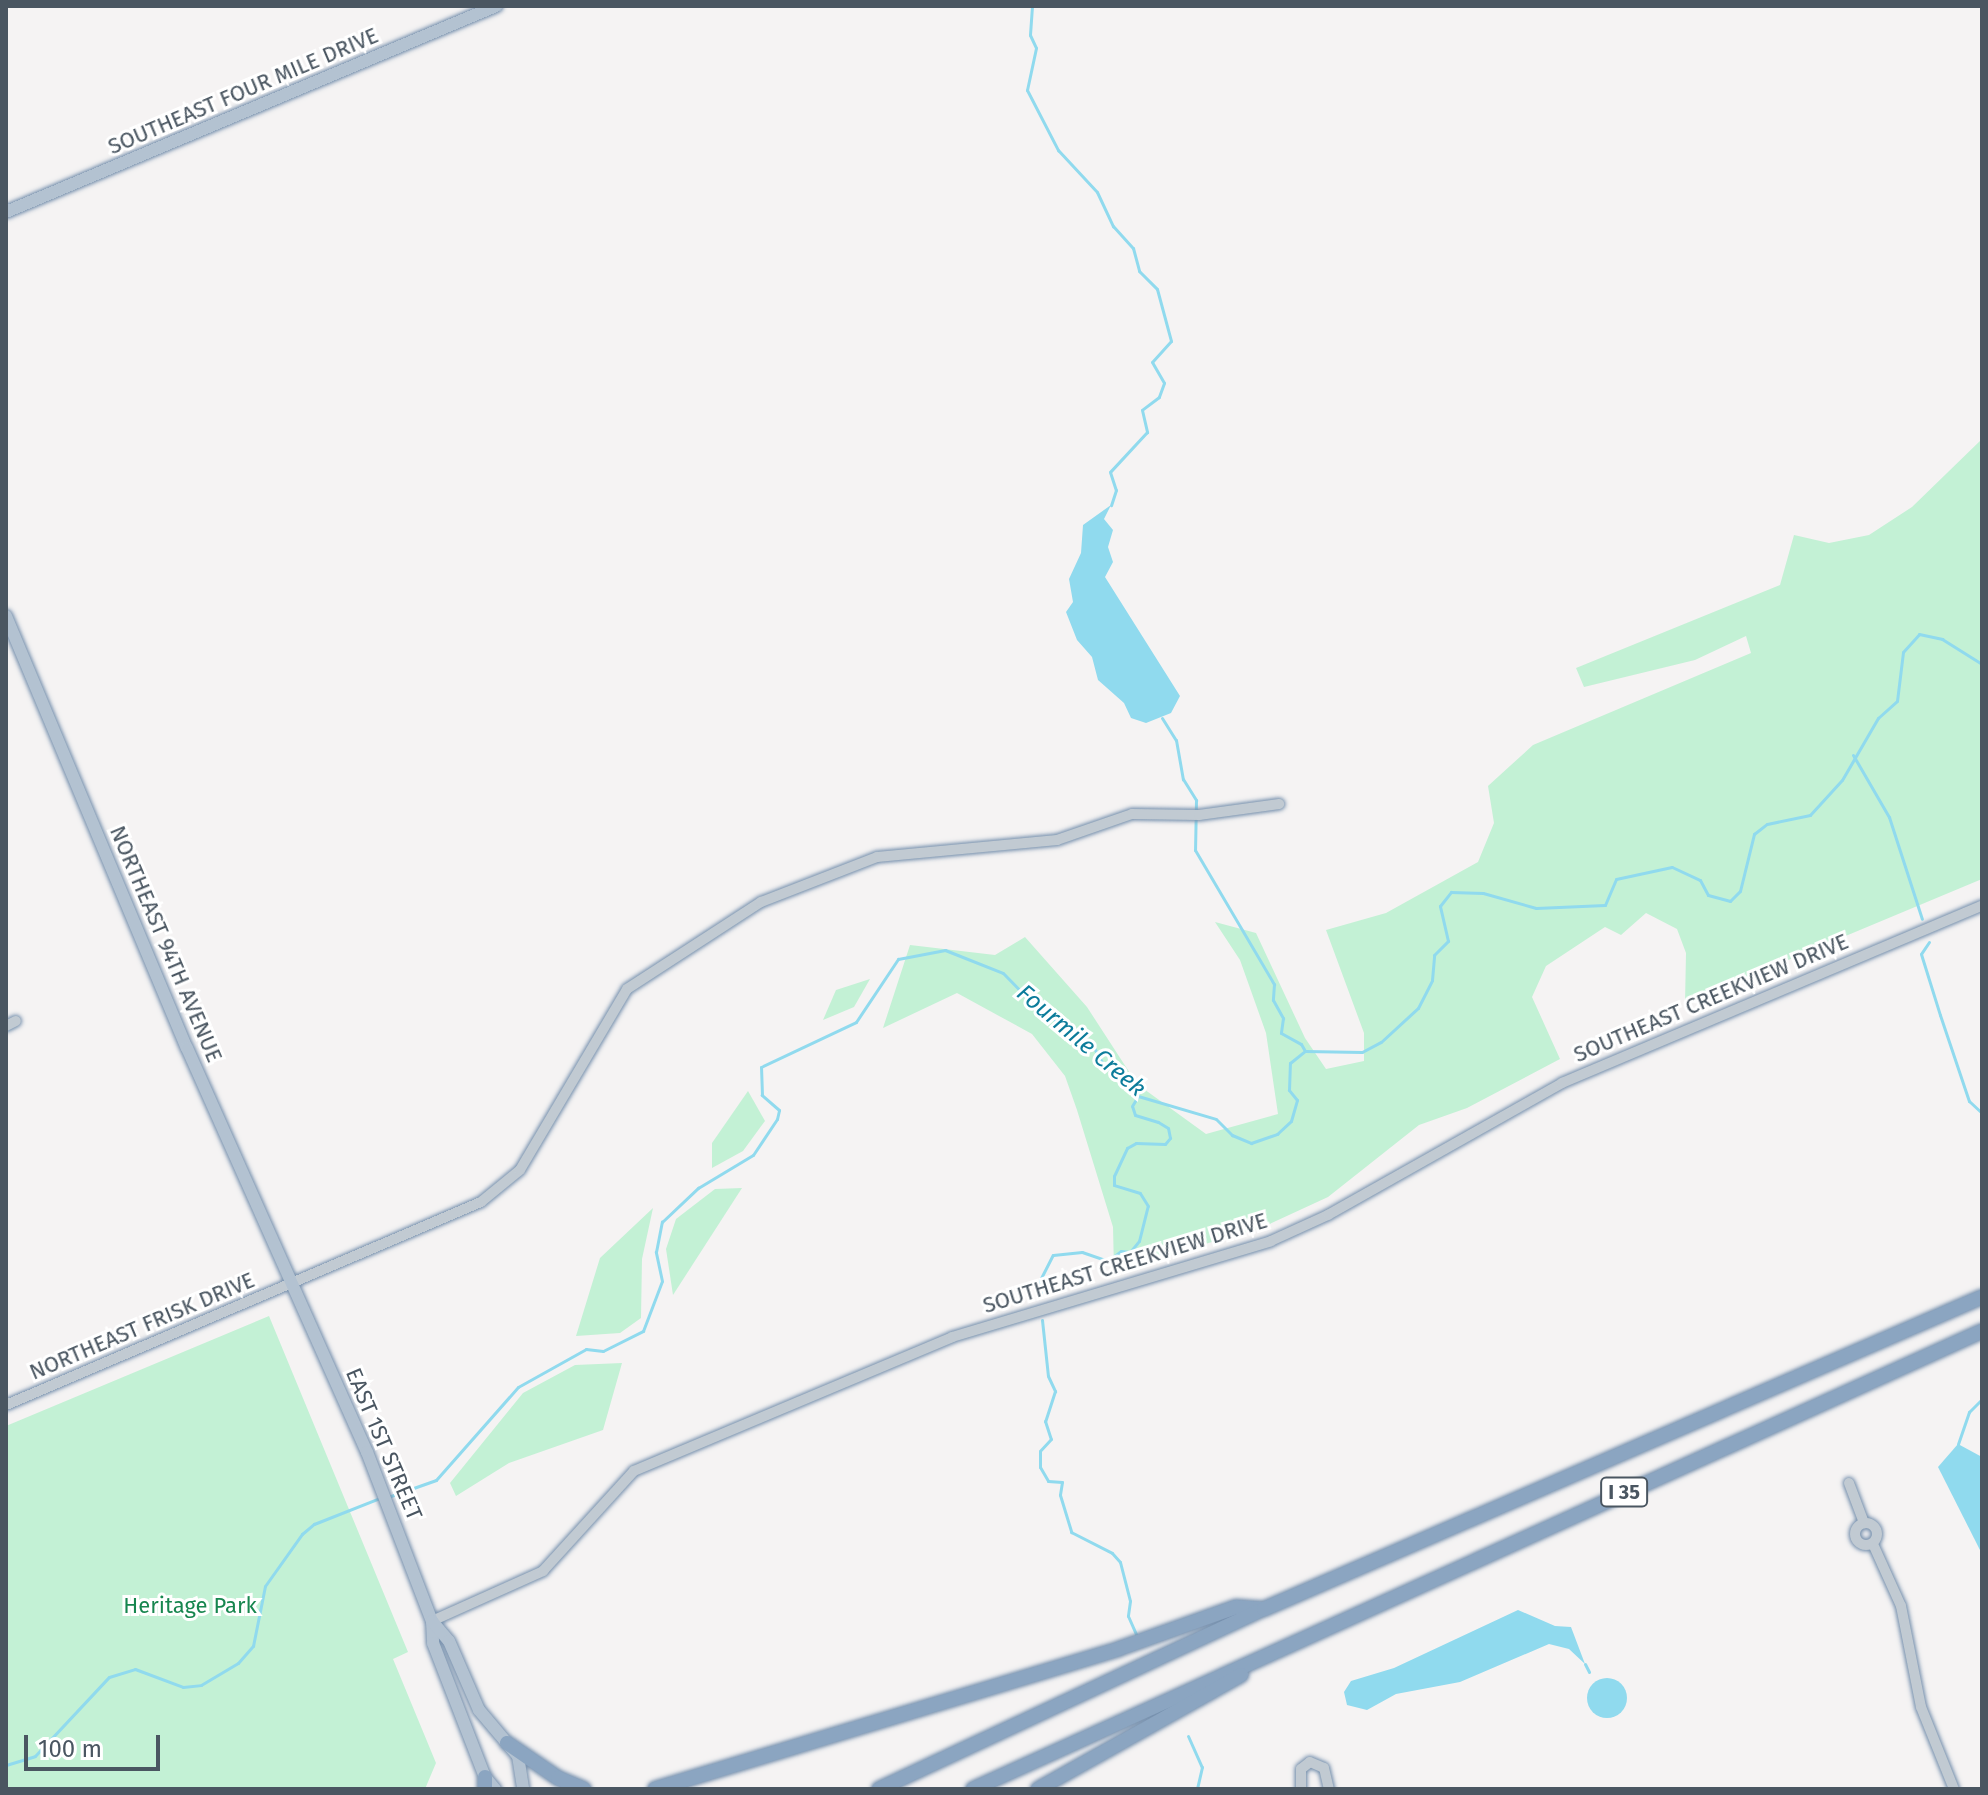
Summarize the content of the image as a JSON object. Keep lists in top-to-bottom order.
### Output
{
  "streets": {
    "highway": ["I 35"],
    "main road": ["SOUTHEAST FOUR MILE DRIVE", "NORTHEAST 94TH AVENUE", "EAST 1ST STREET"],
    "street": ["SOUTHEAST CREEKVIEW DRIVE", "NORTHEAST FRISK DRIVE"]
  },
  "crossings": [
    ["NORTHEAST 94TH AVENUE", "NORTHEAST FRISK DRIVE"],
    ["NORTHEAST 94TH AVENUE", "EAST 1ST STREET"],
    ["SOUTHEAST CREEKVIEW DRIVE", "EAST 1ST STREET"],
    ["NORTHEAST FRISK DRIVE", "EAST 1ST STREET"]
  ],
  "water": ["Fourmile Creek"],
  "parks": ["Heritage Park"],
  "scale_bar": "100 m"
}
